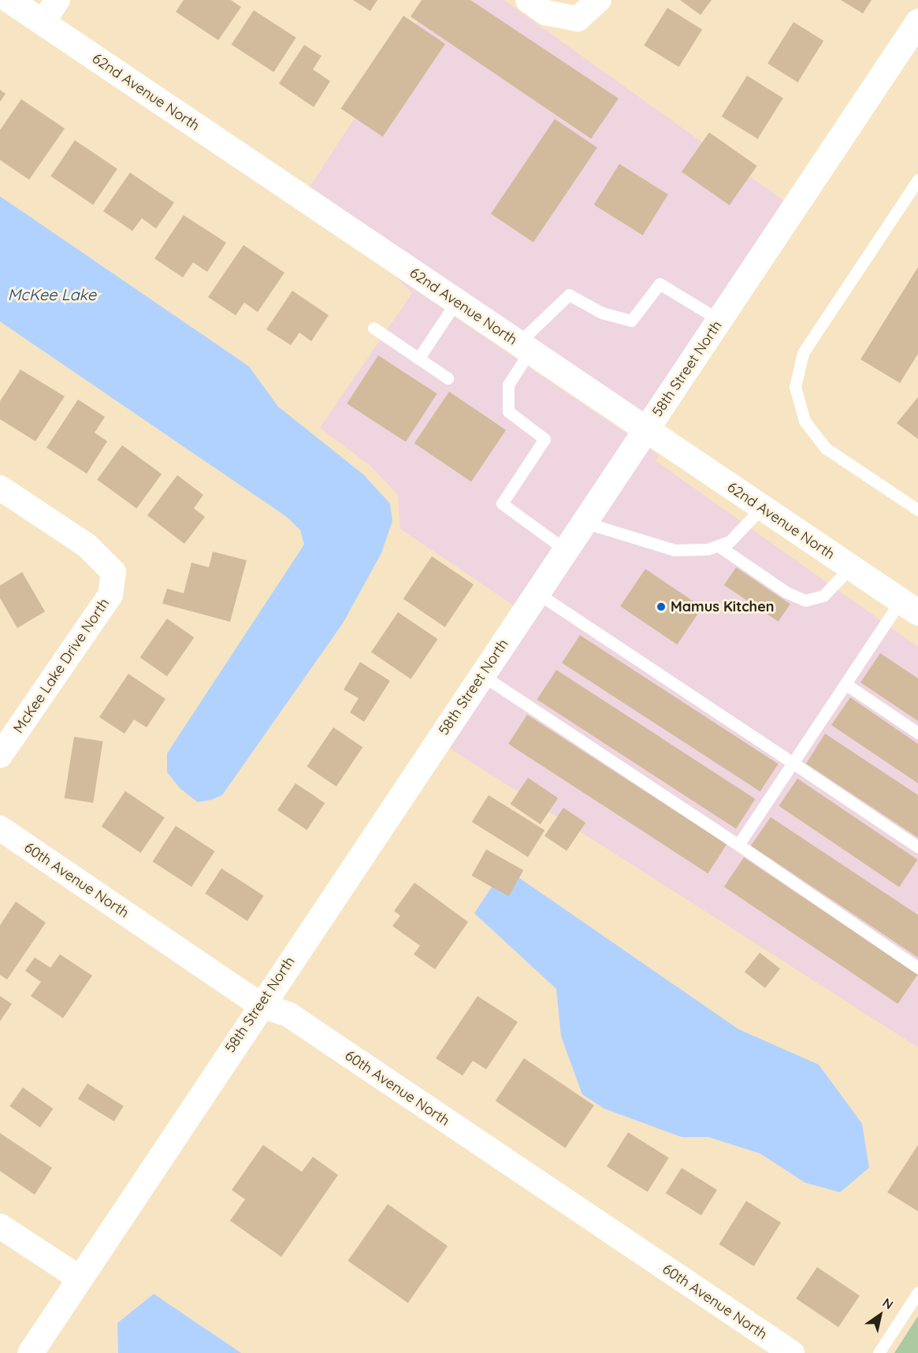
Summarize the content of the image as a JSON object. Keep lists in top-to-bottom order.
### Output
{
  "streets": {
    "street": [
      "62nd Avenue North",
      "58th Street North",
      "McKee Lake Drive North",
      "60th Avenue North"
    ]
  },
  "crossings": [
    ["62nd Avenue North", "58th Street North"],
    ["58th Street North", "60th Avenue North"]
  ],
  "water": ["McKee Lake"],
  "places": ["Mamus Kitchen"],
  "north": "top right"
}
